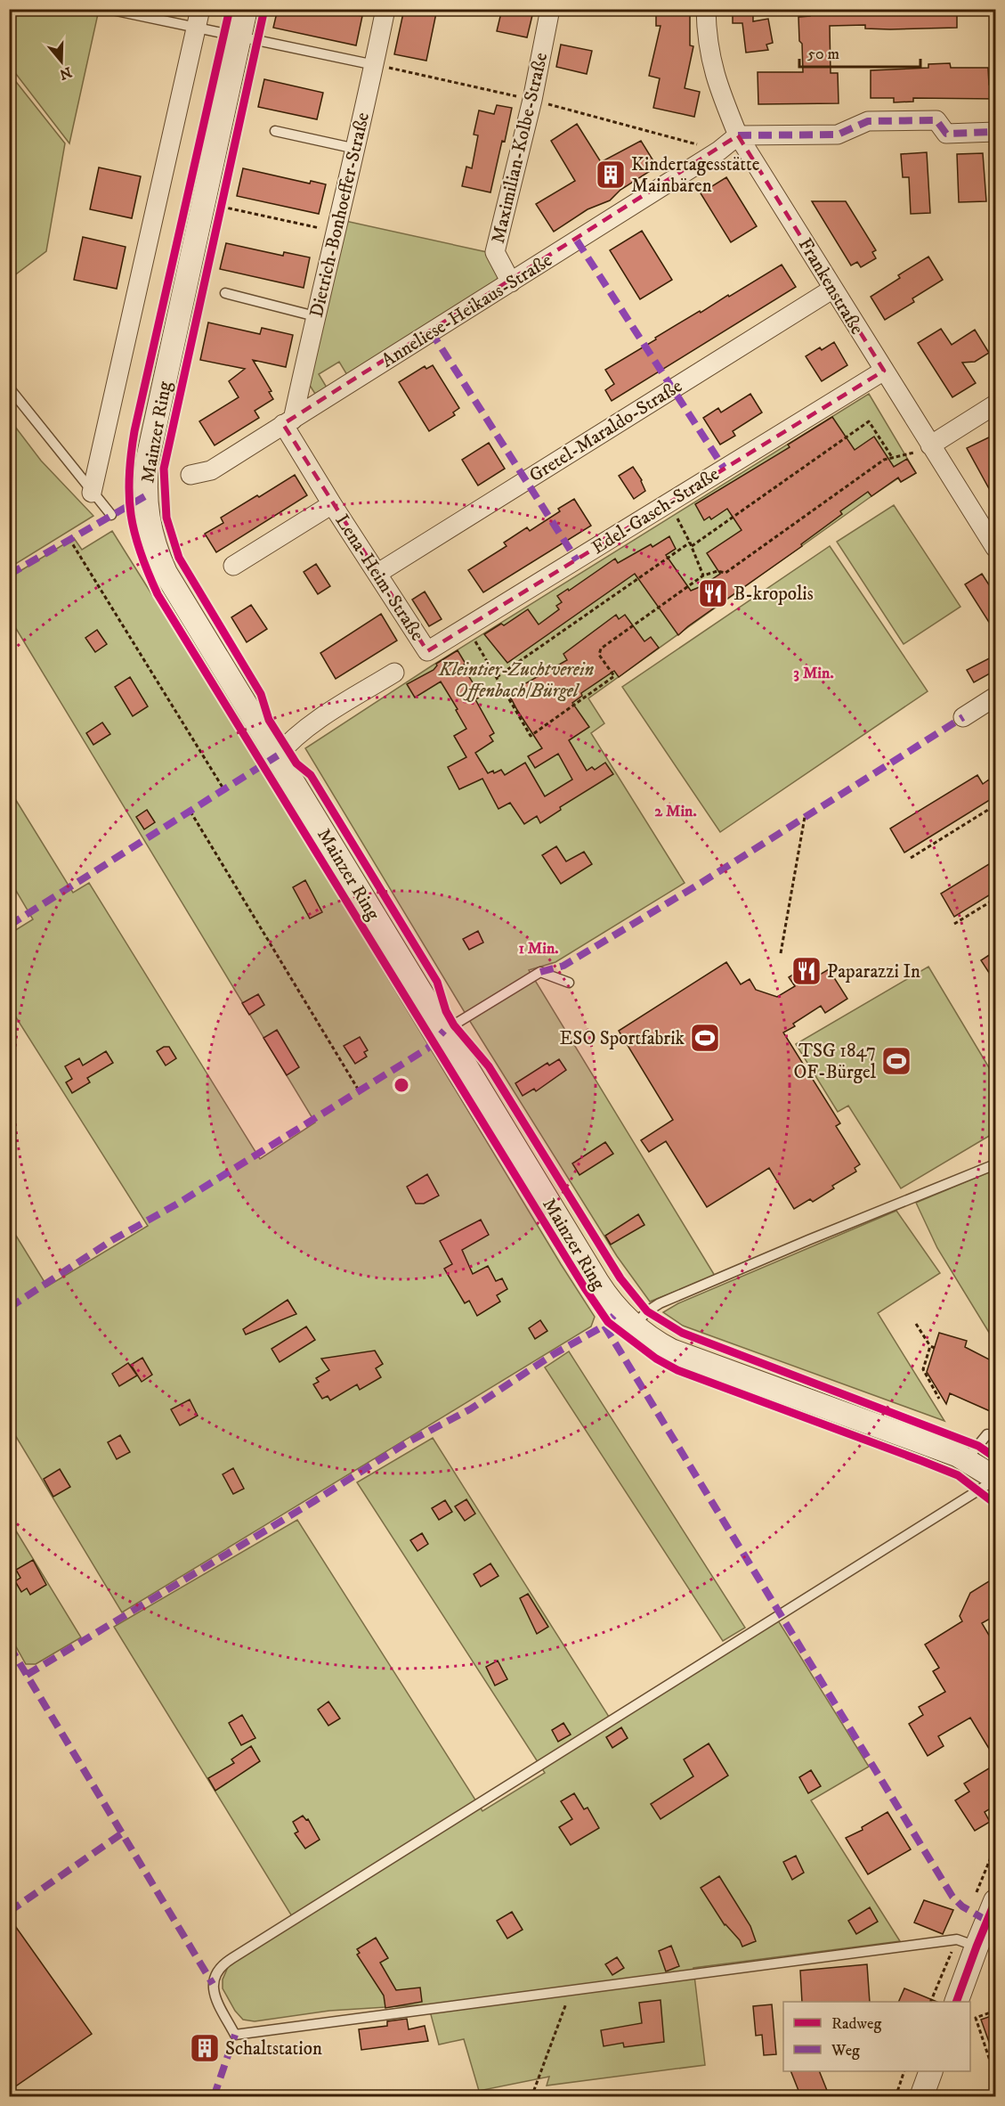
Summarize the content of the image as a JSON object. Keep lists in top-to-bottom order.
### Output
{
  "streets": {
    "street": [
      "Maximilian-Kolbe-Straße",
      "Dietrich-Bonhoeffer-Straße",
      "Frankenstraße",
      "Anneliese-Heikaus-Straße",
      "Gretel-Maraldo-Straße",
      "Mainzer Ring",
      "Edel-Gasch-Straße",
      "Lena-Heim-Straße"
    ]
  },
  "crossings": [
    ["Maximilian-Kolbe-Straße", "Anneliese-Heikaus-Straße"],
    ["Dietrich-Bonhoeffer-Straße", "Anneliese-Heikaus-Straße"],
    ["Dietrich-Bonhoeffer-Straße", "Lena-Heim-Straße"],
    ["Frankenstraße", "Anneliese-Heikaus-Straße"],
    ["Frankenstraße", "Gretel-Maraldo-Straße"],
    ["Frankenstraße", "Edel-Gasch-Straße"],
    ["Anneliese-Heikaus-Straße", "Lena-Heim-Straße"],
    ["Gretel-Maraldo-Straße", "Lena-Heim-Straße"],
    ["Edel-Gasch-Straße", "Lena-Heim-Straße"]
  ],
  "parks": ["Kleintier-Zuchtverein Offenbach/Bürgel"],
  "places": {
    "building": ["Kindertagesstätte Mainbären", "Schaltstation"],
    "restaurant": ["B-kropolis", "Paparazzi In"],
    "sports": ["ESO Sportfabrik", "TSG 1847 OF-Bürgel"]
  },
  "legend": ["Radweg", "Weg"],
  "scale_bar": "50 m",
  "north": "bottom",
  "rings": ["3 Min.", "2 Min.", "1 Min."]
}
